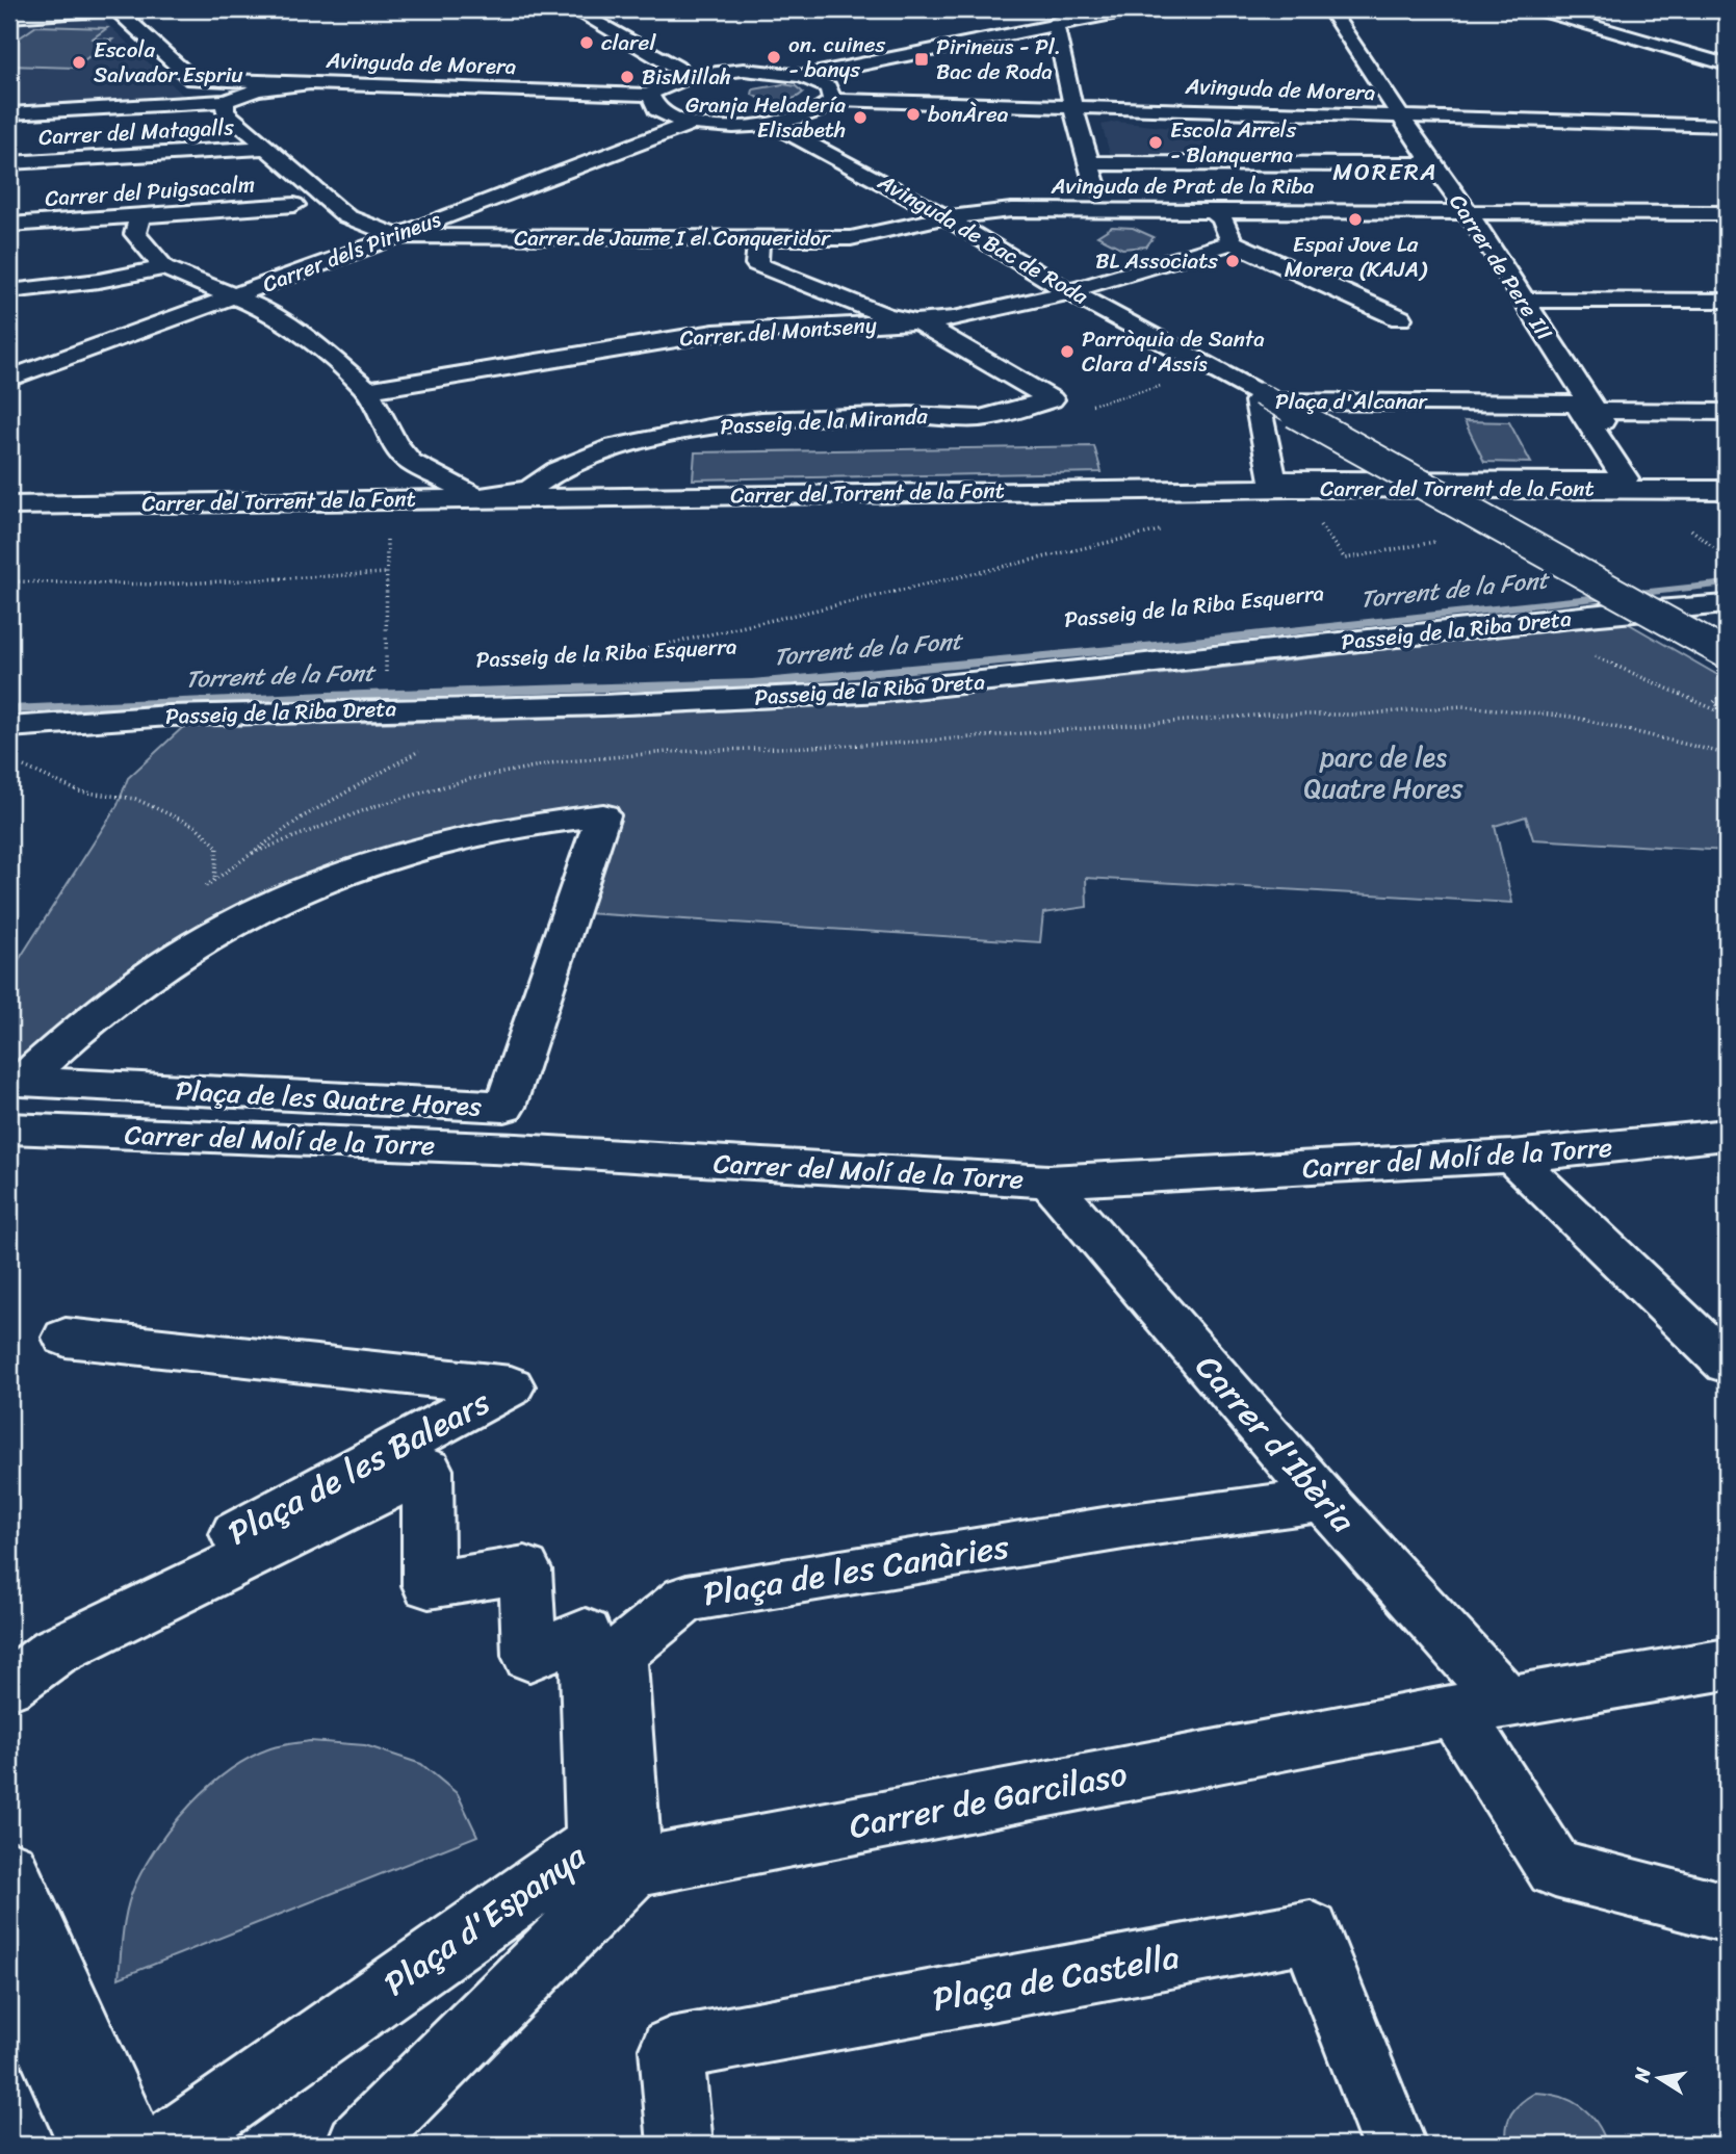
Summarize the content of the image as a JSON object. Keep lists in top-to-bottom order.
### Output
{
  "streets": {
    "street": [
      "Avinguda de Morera",
      "Carrer del Matagalls",
      "Avinguda de Prat de la Riba",
      "Carrer del Puigsacalm",
      "Carrer de Jaume I el Conqueridor",
      "Avinguda de Bac de Roda",
      "Carrer dels Pirineus",
      "Carrer de Pere III",
      "Carrer del Montseny",
      "Plaça d'Alcanar",
      "Passeig de la Miranda",
      "Carrer del Torrent de la Font",
      "Passeig de la Riba Dreta",
      "Plaça de les Quatre Hores",
      "Carrer del Molí de la Torre",
      "Carrer d'Ibèria",
      "Plaça de les Balears",
      "Plaça de les Canàries",
      "Carrer de Garcilaso",
      "Plaça d'Espanya",
      "Plaça de Castella"
    ]
  },
  "crossings": [
    ["Avinguda de Morera", "Carrer de Pere III"],
    ["Avinguda de Prat de la Riba", "Carrer de Jaume I el Conqueridor"],
    ["Avinguda de Prat de la Riba", "Avinguda de Bac de Roda"],
    ["Avinguda de Prat de la Riba", "Carrer de Pere III"],
    ["Carrer de Jaume I el Conqueridor", "Avinguda de Bac de Roda"],
    ["Carrer de Jaume I el Conqueridor", "Carrer dels Pirineus"],
    ["Avinguda de Bac de Roda", "Carrer del Montseny"],
    ["Carrer de Pere III", "Plaça d'Alcanar"],
    ["Carrer de Pere III", "Carrer del Torrent de la Font"],
    ["Carrer del Montseny", "Passeig de la Miranda"],
    ["Passeig de la Miranda", "Carrer del Torrent de la Font"],
    ["Carrer del Molí de la Torre", "Carrer d'Ibèria"],
    ["Carrer d'Ibèria", "Plaça de les Canàries"],
    ["Carrer d'Ibèria", "Carrer de Garcilaso"],
    ["Plaça de les Canàries", "Carrer de Garcilaso"]
  ],
  "districts": ["MORERA"],
  "water": ["Torrent de la Font"],
  "parks": ["parc de les Quatre Hores"],
  "places": {
    "other": [
      "clarel",
      "on. cuines - banys",
      "Escola Salvador Espriu",
      "BisMillah",
      "bonÀrea",
      "Granja Heladería Elisabeth",
      "Escola Arrels - Blanquerna",
      "Espai Jove La Morera (KAJA)",
      "BL Associats",
      "Parròquia de Santa Clara d'Assís"
    ],
    "transit": ["Pirineus - Pl. Bac de Roda"]
  },
  "north": "left"
}
